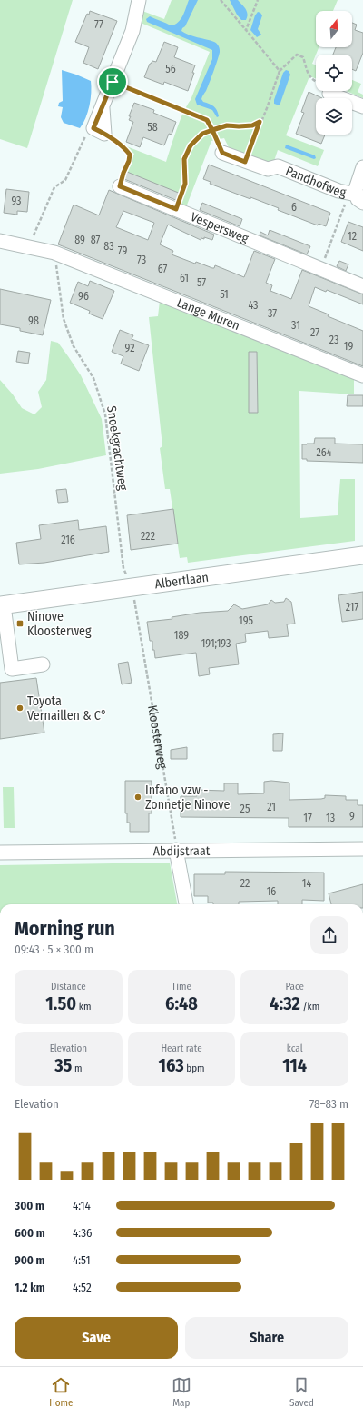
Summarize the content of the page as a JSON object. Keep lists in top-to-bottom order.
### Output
{
  "streets": {
    "main road": ["Albertlaan"],
    "street": [
      "Pandhofweg",
      "Vespersweg",
      "Lange Muren",
      "Abdijstraat"
    ],
    "path": ["Snoekgrachtweg", "Kloosterweg"]
  },
  "crossings": [
    ["Lange Muren", "Snoekgrachtweg"],
    ["Snoekgrachtweg", "Albertlaan"],
    ["Snoekgrachtweg", "Kloosterweg"],
    ["Albertlaan", "Kloosterweg"],
    ["Kloosterweg", "Abdijstraat"]
  ],
  "places": {
    "transit": ["Ninove Kloosterweg"],
    "other": ["Toyota Vernaillen & C°", "Infano vzw - Zonnetje Ninove"]
  },
  "house_numbers": [
    "77",
    "56",
    "58",
    "93",
    "6",
    "12",
    "89",
    "87",
    "83",
    "79",
    "73",
    "67",
    "61",
    "57",
    "51",
    "96",
    "43",
    "37",
    "98",
    "31",
    "27",
    "23",
    "19",
    "92",
    "264",
    "222",
    "216",
    "217",
    "195",
    "189",
    "191;193",
    "21",
    "25",
    "9",
    "17",
    "13",
    "22",
    "14",
    "16"
  ],
  "north": "top",
  "page": {
    "heading": ["Morning run", "09:43 · 5 × 300 m"],
    "stats": [
      ["Distance", "1.50 km"],
      ["Time", "6:48"],
      ["Pace", "4:32 /km"],
      ["Elevation", "35 m"],
      ["Heart rate", "163 bpm"],
      ["kcal", "114"]
    ],
    "chart": ["Elevation", "78–83 m"],
    "list": [
      {
        "name": "300 m",
        "note": "4:14"
      },
      {
        "name": "600 m",
        "note": "4:36"
      },
      {
        "name": "900 m",
        "note": "4:51"
      },
      {
        "name": "1.2 km",
        "note": "4:52"
      }
    ],
    "buttons": ["Save", "Share"],
    "tabs": ["Home", "Map", "Saved"]
  }
}
